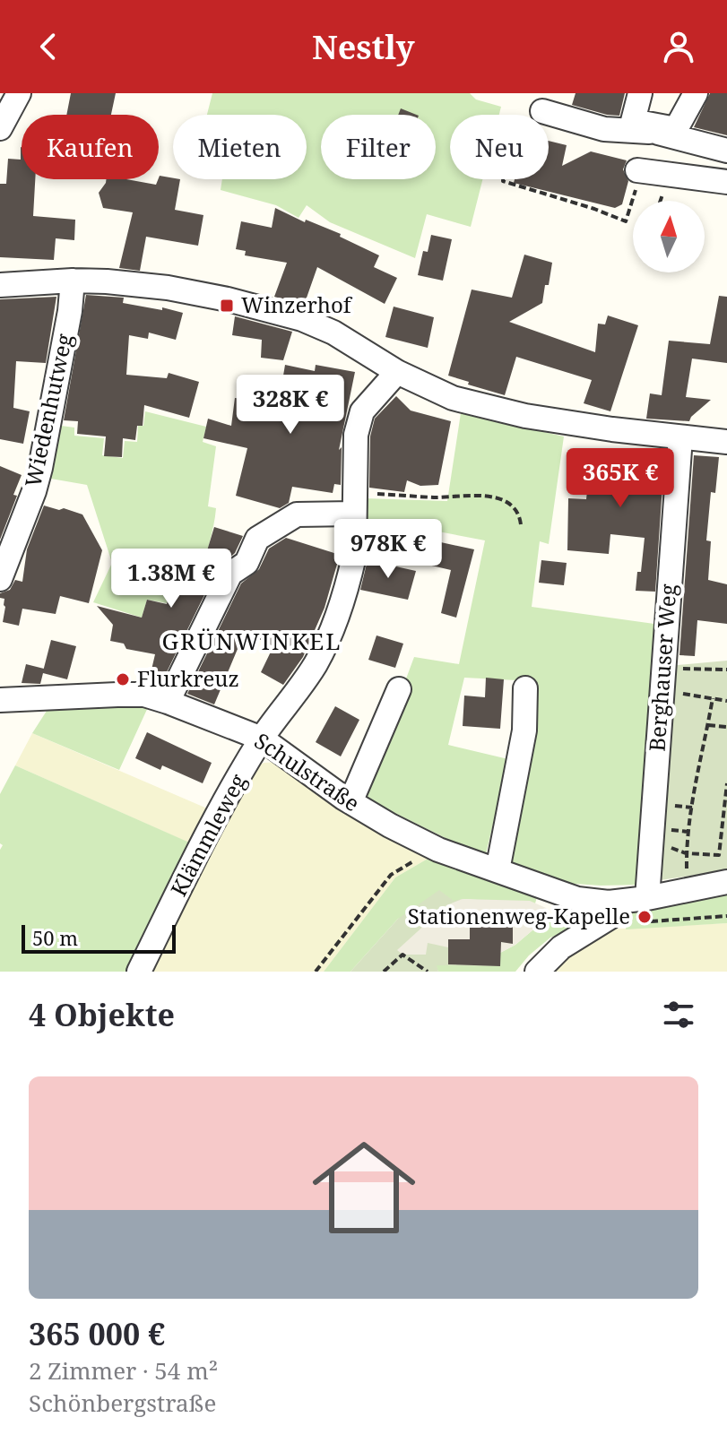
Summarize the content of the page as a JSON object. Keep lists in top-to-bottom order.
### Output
{
  "streets": {
    "street": [
      "Wiedenhutweg",
      "Berghauser Weg",
      "Schulstraße",
      "Klämmleweg"
    ]
  },
  "crossings": [
    ["Schulstraße", "Klämmleweg"]
  ],
  "districts": ["GRÜNWINKEL"],
  "places": {
    "transit": ["Winzerhof"],
    "other": ["Flurkreuz", "Stationenweg-Kapelle"]
  },
  "scale_bar": "50 m",
  "north": "top",
  "page": {
    "header": "Nestly",
    "chip": [
      "Kaufen",
      "Mieten",
      "Filter",
      "Neu"
    ],
    "price": [
      "328K €",
      "365K €",
      "978K €",
      "1.38M €"
    ],
    "scale": "50 m",
    "heading": "4 Objekte",
    "list": [
      {
        "name": "365 000 €",
        "note": "2 Zimmer · 54 m² · Schönbergstraße"
      }
    ]
  }
}
